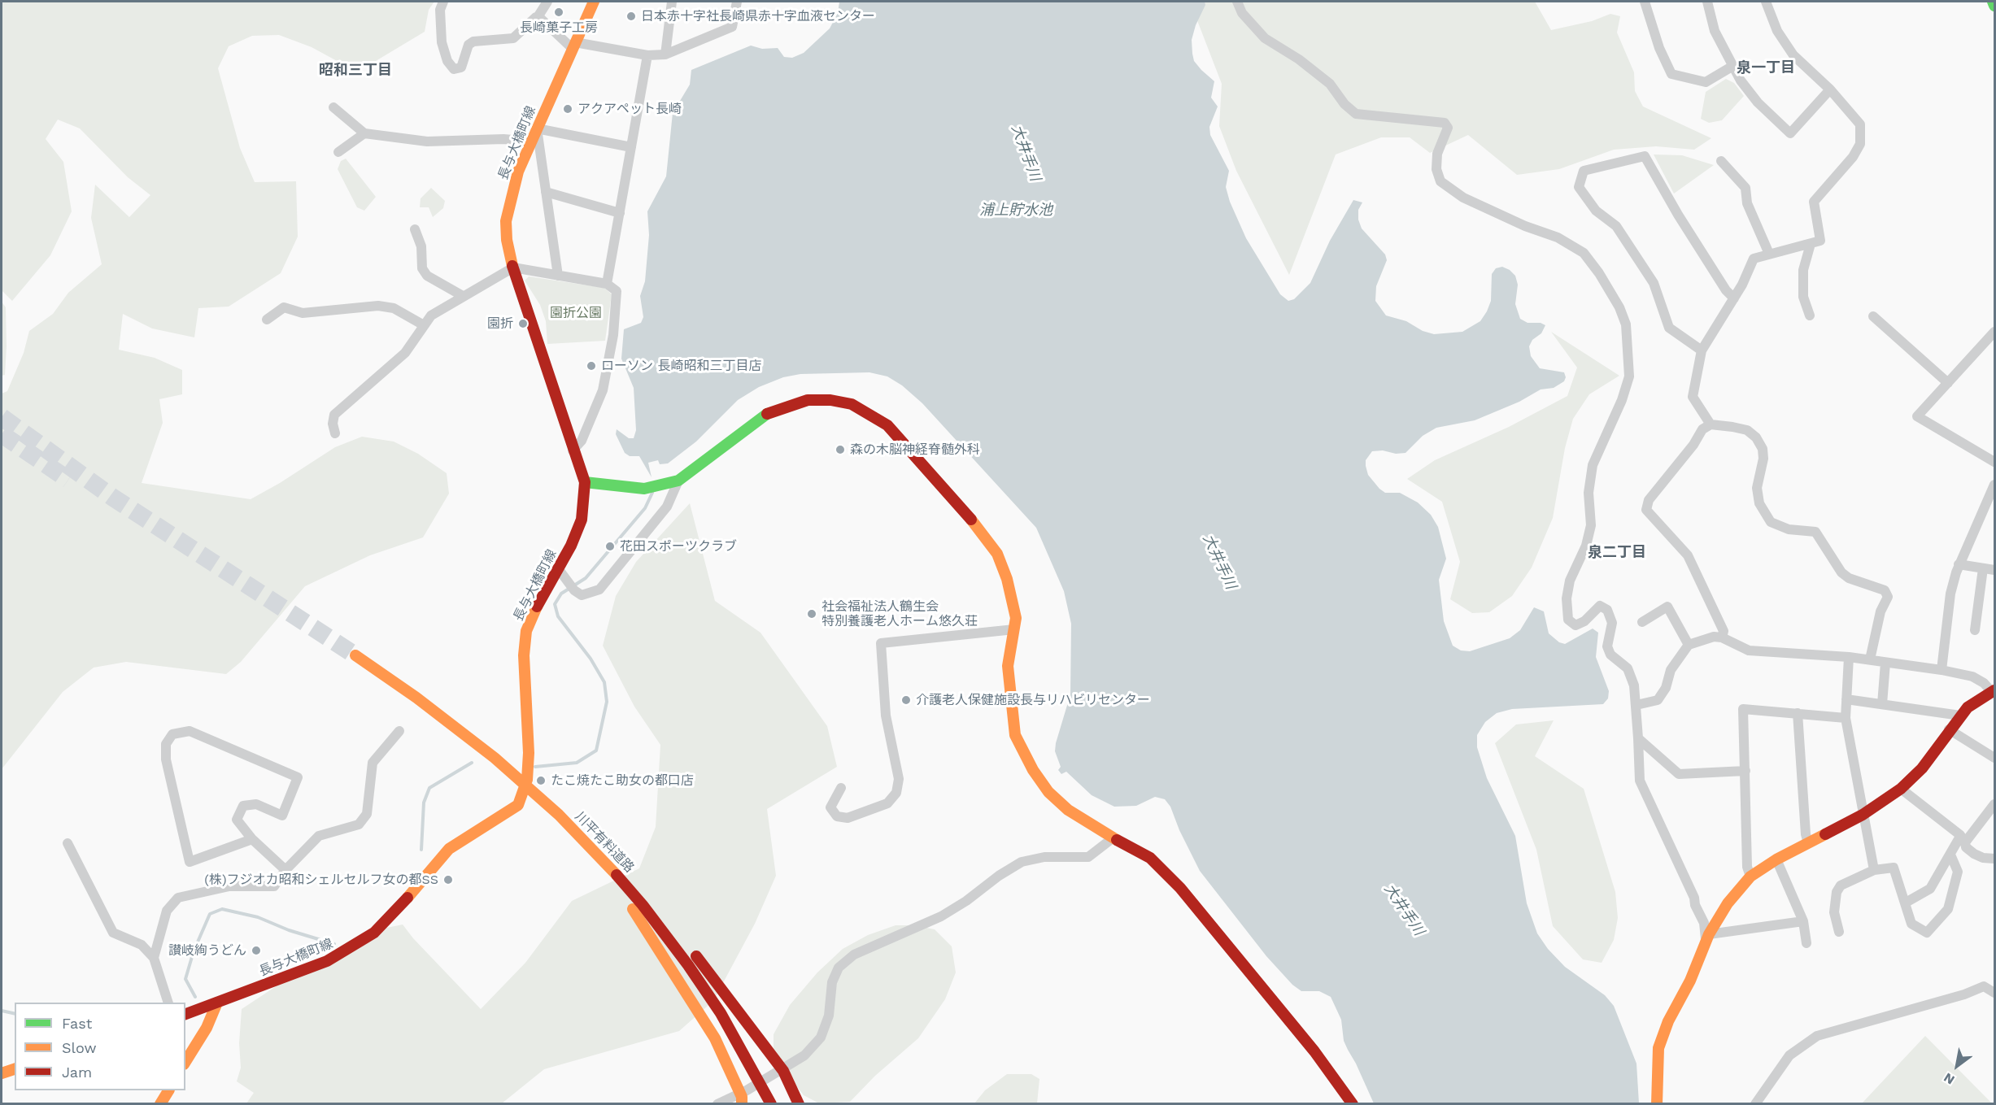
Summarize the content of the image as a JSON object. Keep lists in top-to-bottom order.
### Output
{
  "streets": {
    "main road": ["長与大橋町線", "川平有料道路"]
  },
  "districts": ["泉一丁目", "昭和三丁目", "泉二丁目"],
  "water": ["大井手川", "浦上貯水池"],
  "parks": ["園折公園"],
  "places": [
    "長崎菓子工房",
    "日本赤十字社長崎県赤十字血液センター",
    "アクアペット長崎",
    "園折",
    "ローソン 長崎昭和三丁目店",
    "森の木脳神経脊髄外科",
    "花田スポーツクラブ",
    "社会福祉法人鶴生会 特別養護老人ホーム悠久荘",
    "介護老人保健施設長与リハビリセンター",
    "たこ焼たこ助女の都口店",
    "(株)フジオカ昭和シェルセルフ女の都SS",
    "讃岐絢うどん"
  ],
  "legend": ["Fast", "Slow", "Jam"],
  "north": "bottom left"
}
